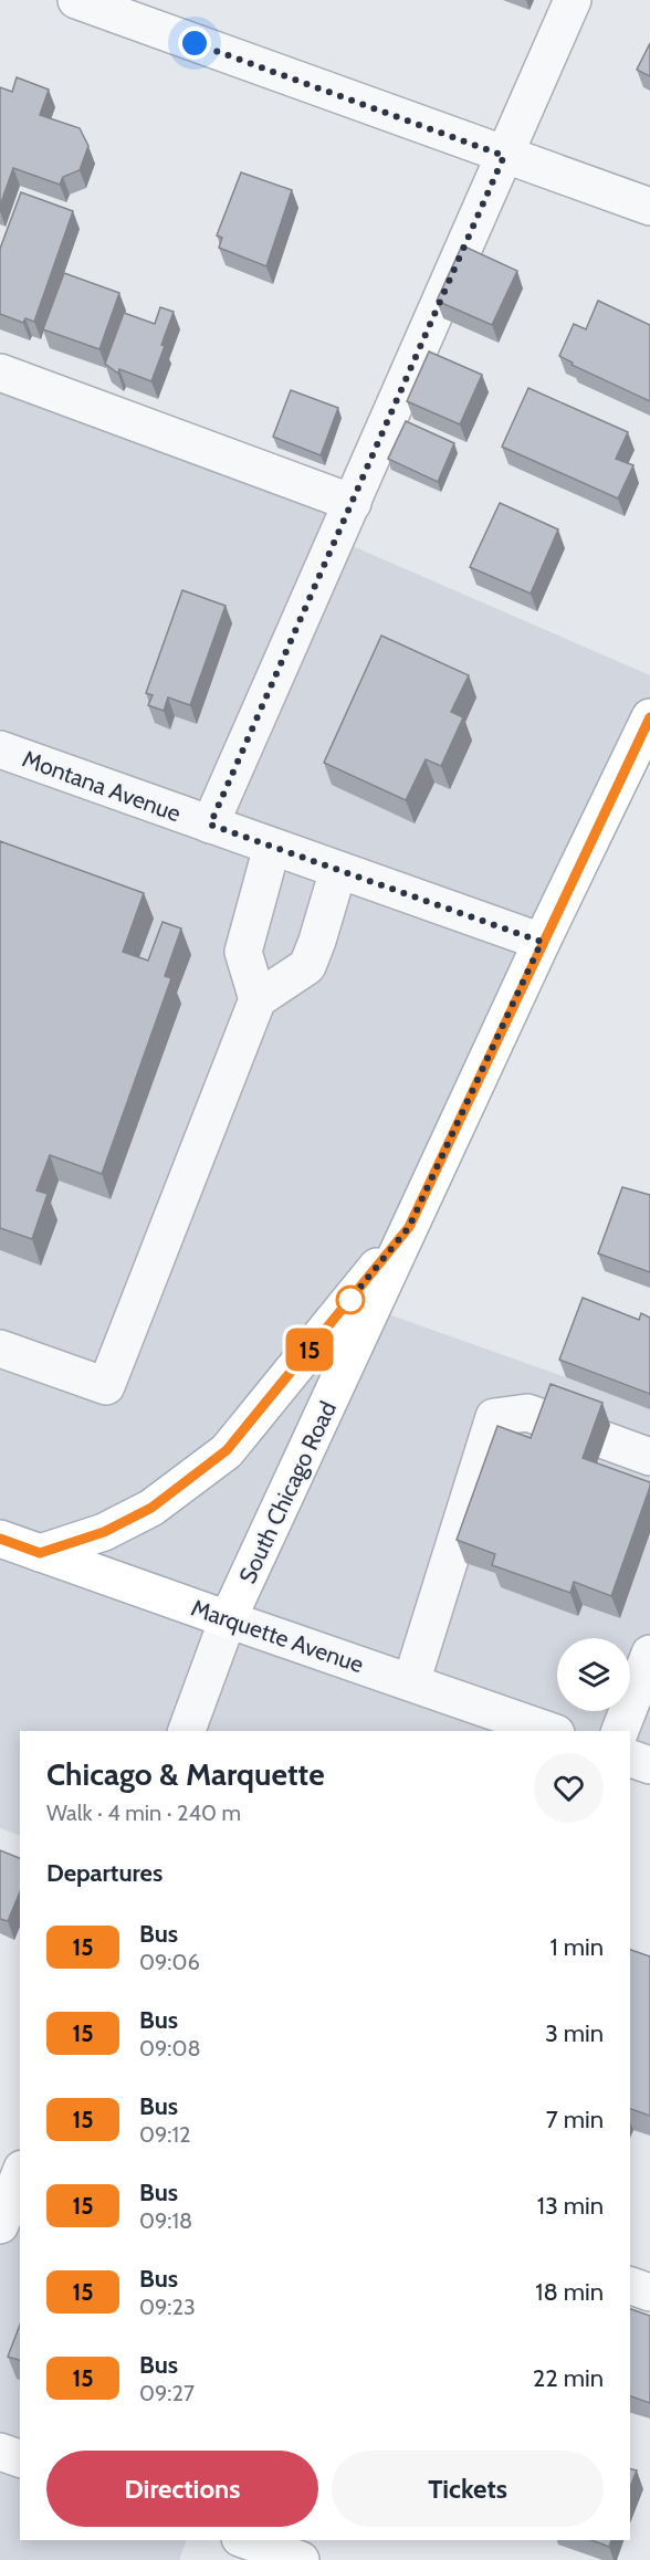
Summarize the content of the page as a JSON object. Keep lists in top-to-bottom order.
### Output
{
  "streets": {
    "main road": ["South Chicago Road", "Marquette Avenue"],
    "street": ["Montana Avenue"]
  },
  "crossings": [
    ["Montana Avenue", "South Chicago Road"],
    ["South Chicago Road", "Marquette Avenue"]
  ],
  "lines": ["bus line 15"],
  "page": {
    "on_map": "15",
    "heading": [
      ["Chicago & Marquette", "Walk · 4 min · 240 m"],
      "Departures"
    ],
    "list": [
      {
        "mark": "15",
        "name": "Bus",
        "note": "09:06",
        "value": "1 min"
      },
      {
        "mark": "15",
        "name": "Bus",
        "note": "09:08",
        "value": "3 min"
      },
      {
        "mark": "15",
        "name": "Bus",
        "note": "09:12",
        "value": "7 min"
      },
      {
        "mark": "15",
        "name": "Bus",
        "note": "09:18",
        "value": "13 min"
      },
      {
        "mark": "15",
        "name": "Bus",
        "note": "09:23",
        "value": "18 min"
      },
      {
        "mark": "15",
        "name": "Bus",
        "note": "09:27",
        "value": "22 min"
      }
    ],
    "buttons": ["Directions", "Tickets"]
  }
}
